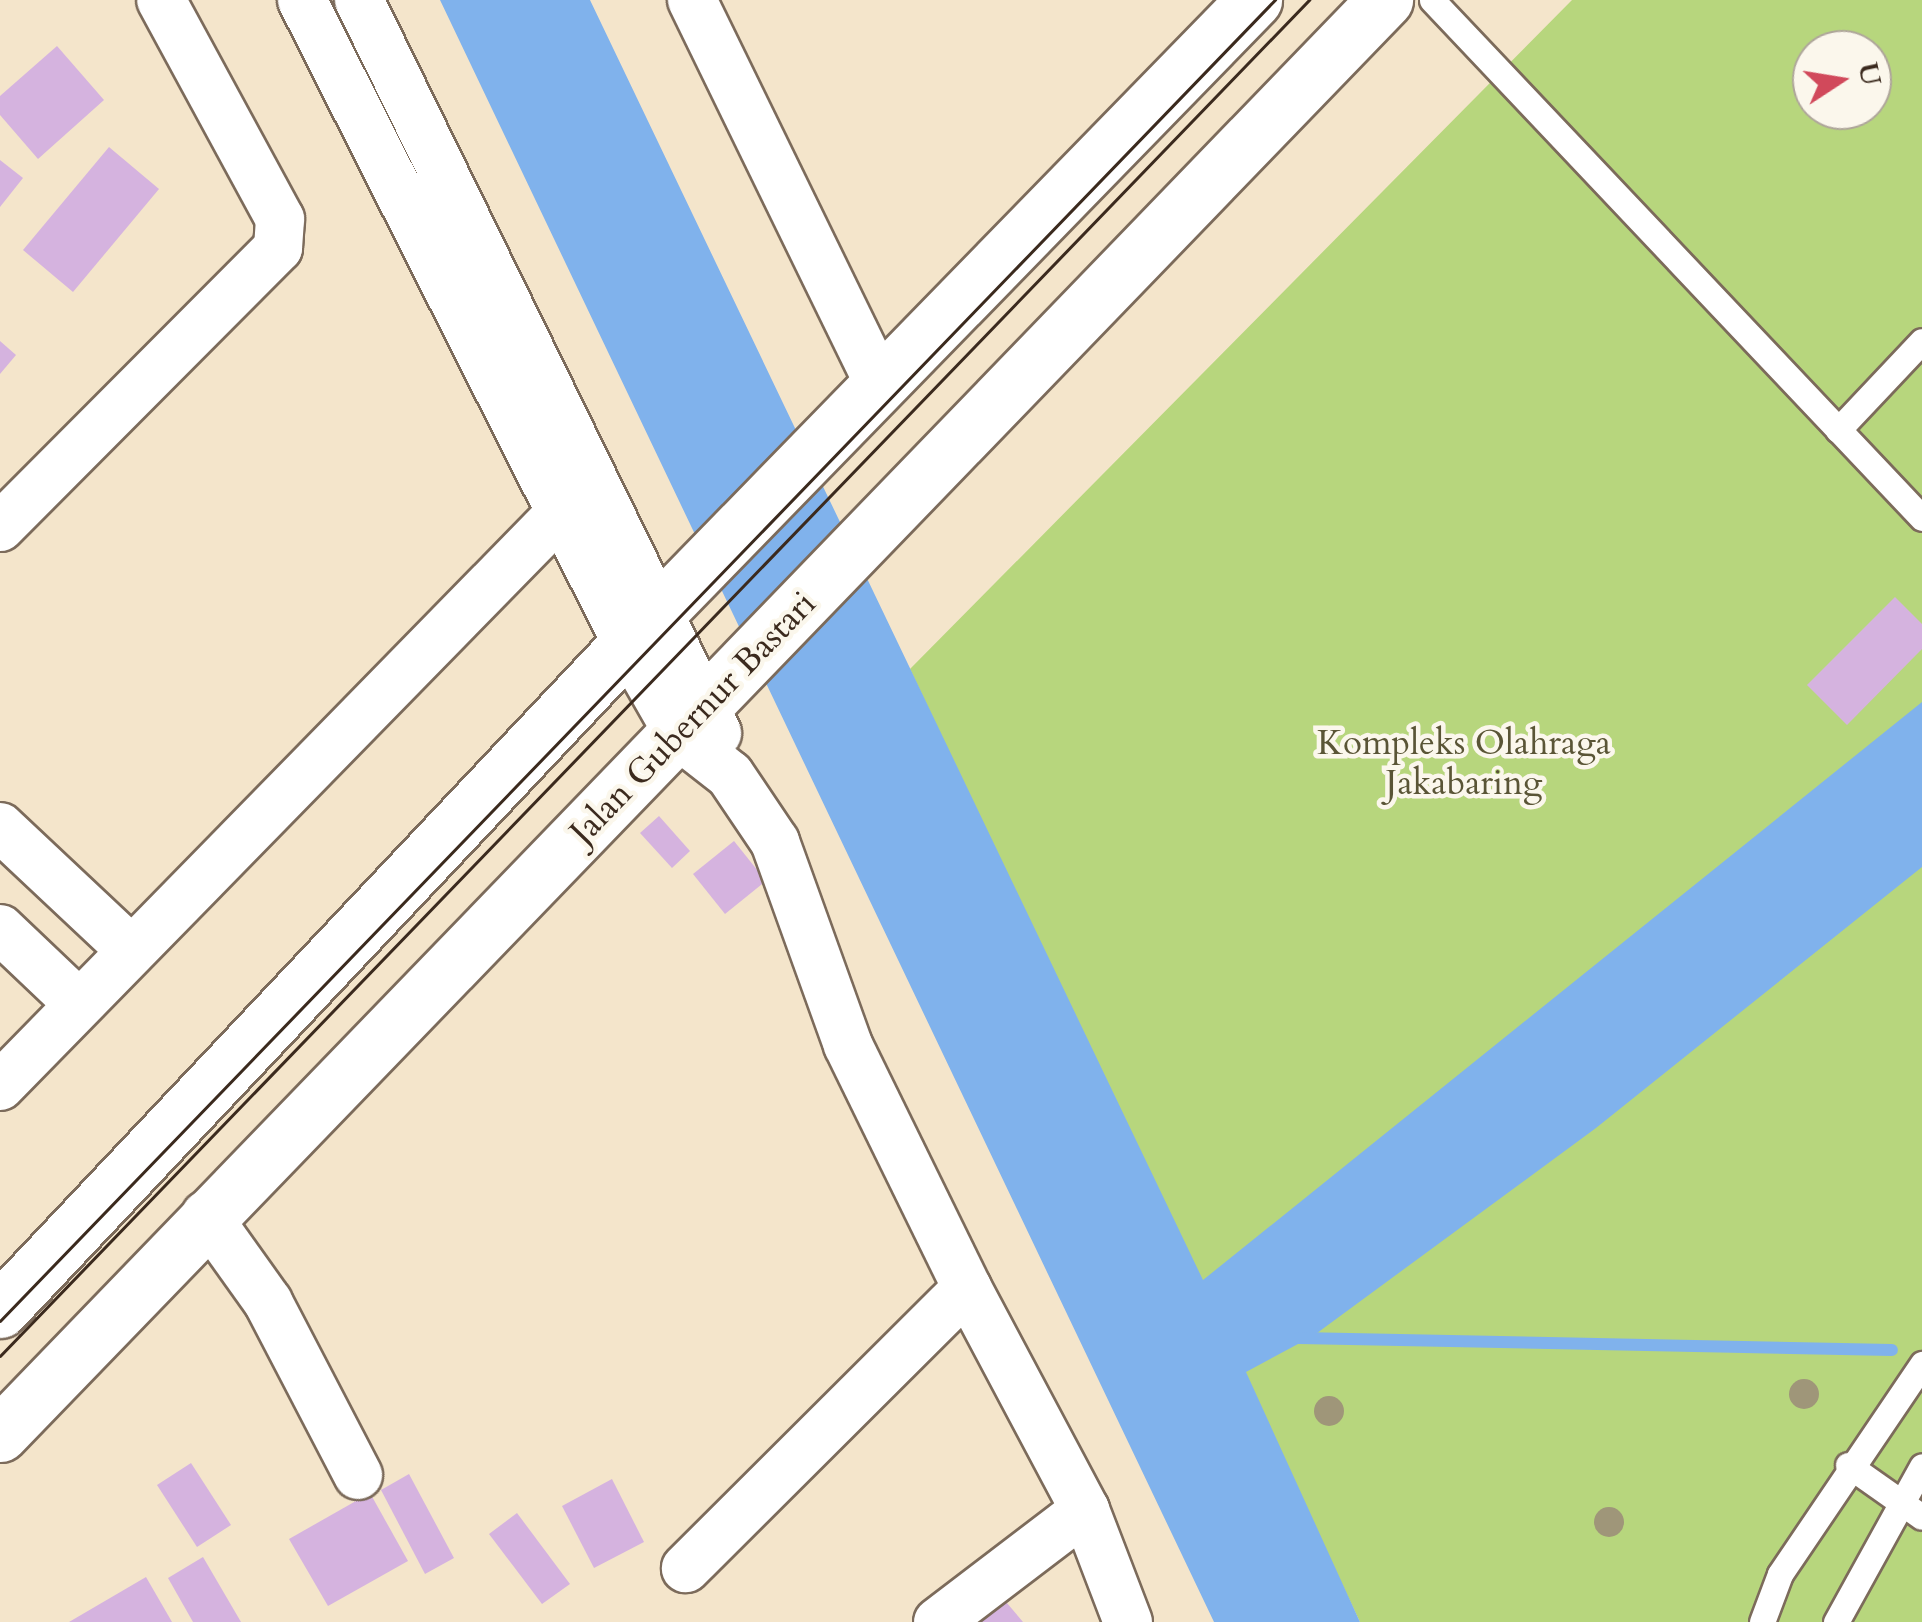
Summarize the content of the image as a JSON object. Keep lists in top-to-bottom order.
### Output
{
  "streets": {
    "highway": ["Jalan Gubernur Bastari"]
  },
  "parks": ["Kompleks Olahraga Jakabaring"],
  "north": "right"
}
